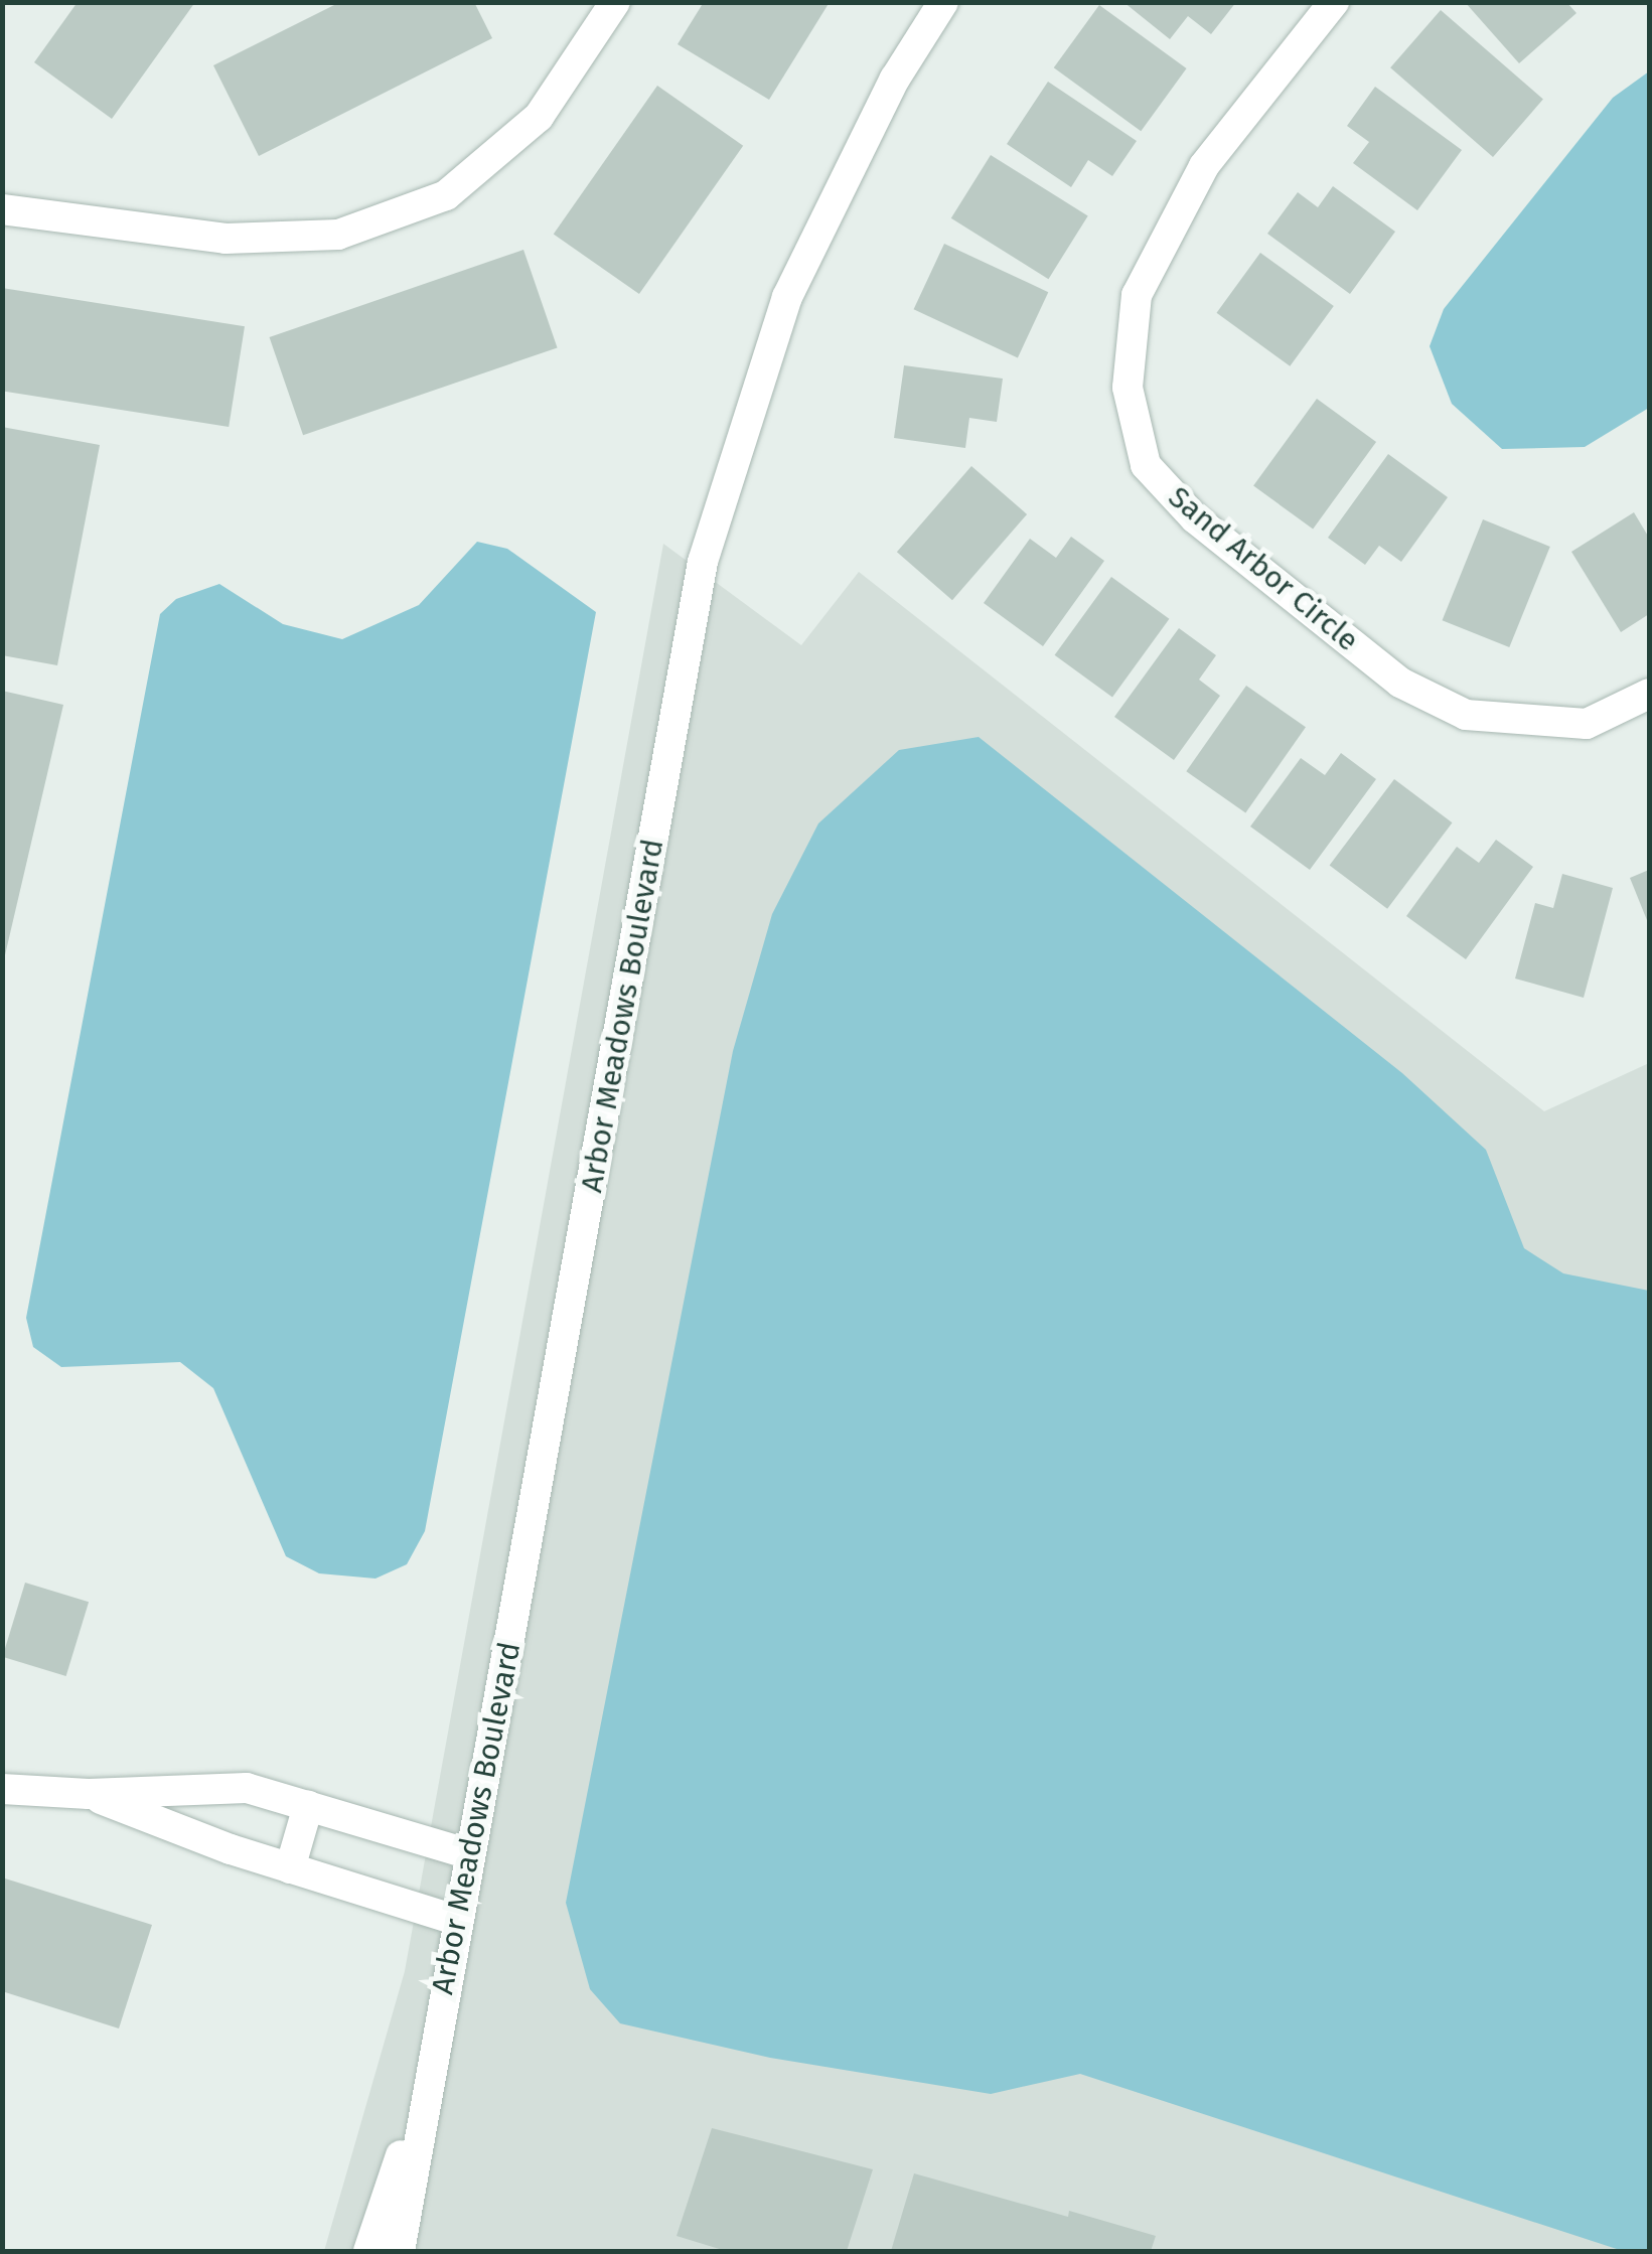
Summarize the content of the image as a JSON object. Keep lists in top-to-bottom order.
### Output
{
  "streets": {
    "street": ["Sand Arbor Circle", "Arbor Meadows Boulevard"]
  }
}
